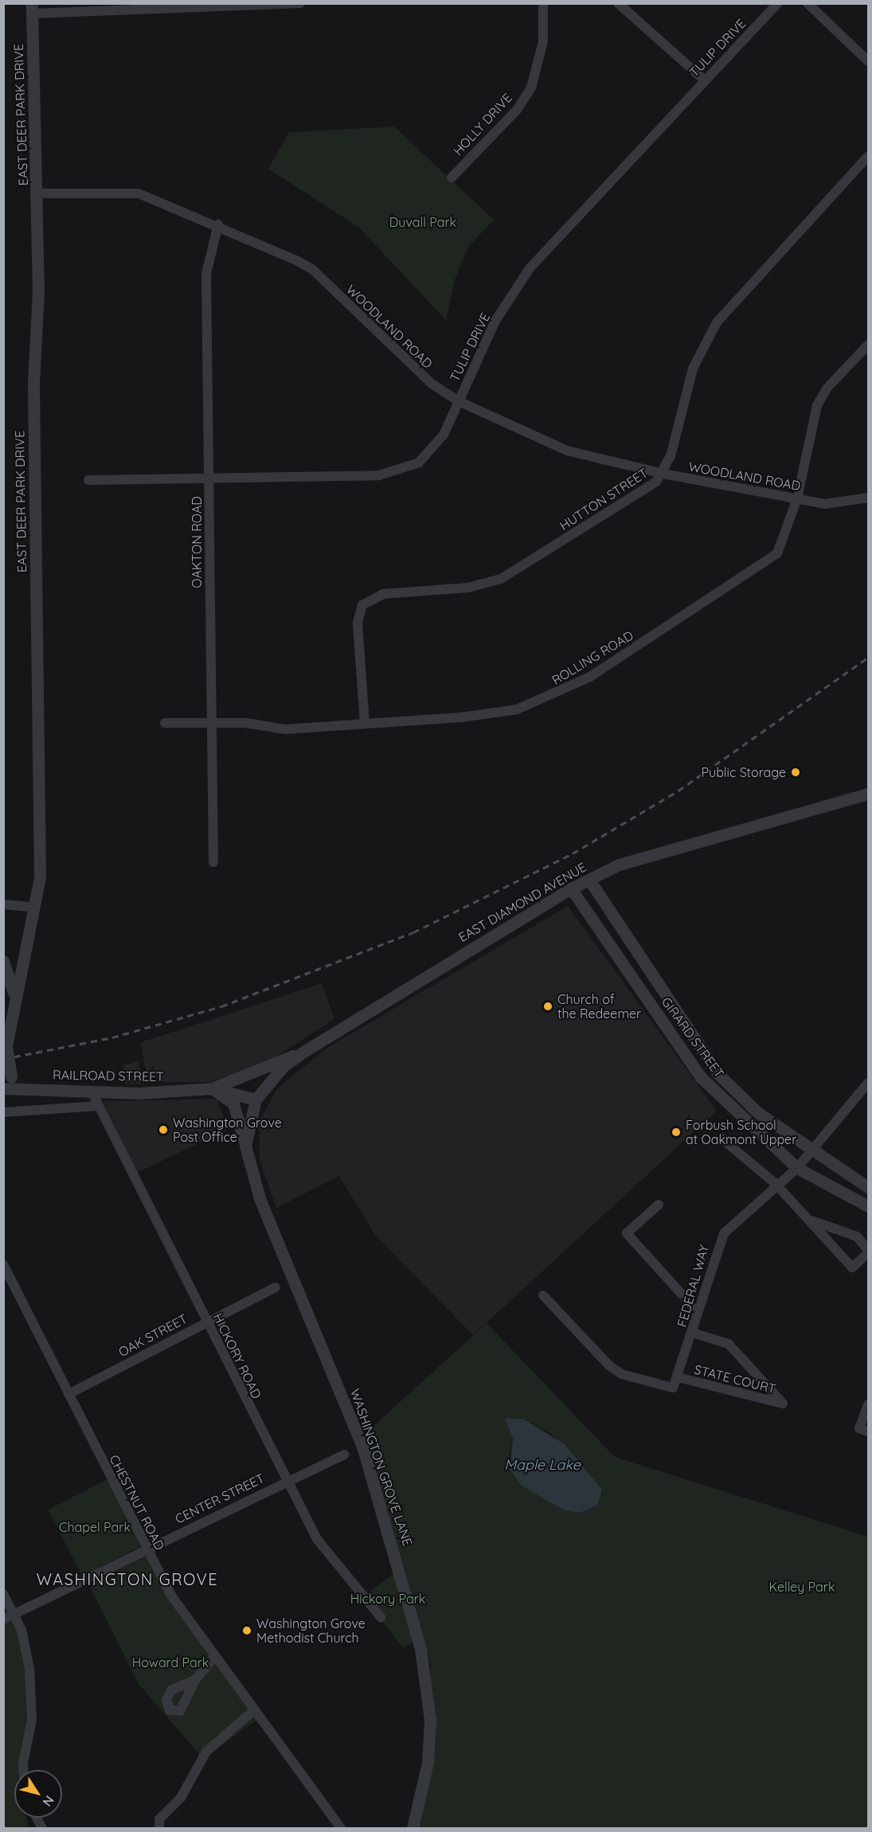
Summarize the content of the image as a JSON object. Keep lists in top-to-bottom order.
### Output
{
  "streets": {
    "street": [
      "TULIP DRIVE",
      "EAST DEER PARK DRIVE",
      "HOLLY DRIVE",
      "WOODLAND ROAD",
      "HUTTON STREET",
      "OAKTON ROAD",
      "ROLLING ROAD",
      "EAST DIAMOND AVENUE",
      "GIRARD STREET",
      "RAILROAD STREET",
      "FEDERAL WAY",
      "OAK STREET",
      "HICKORY ROAD",
      "STATE COURT",
      "WASHINGTON GROVE LANE",
      "CENTER STREET",
      "CHESTNUT ROAD"
    ]
  },
  "crossings": [
    ["TULIP DRIVE", "WOODLAND ROAD"],
    ["TULIP DRIVE", "OAKTON ROAD"],
    ["EAST DEER PARK DRIVE", "WOODLAND ROAD"],
    ["EAST DEER PARK DRIVE", "RAILROAD STREET"],
    ["WOODLAND ROAD", "HUTTON STREET"],
    ["WOODLAND ROAD", "OAKTON ROAD"],
    ["WOODLAND ROAD", "ROLLING ROAD"],
    ["HUTTON STREET", "ROLLING ROAD"],
    ["OAKTON ROAD", "ROLLING ROAD"],
    ["EAST DIAMOND AVENUE", "GIRARD STREET"],
    ["EAST DIAMOND AVENUE", "RAILROAD STREET"],
    ["EAST DIAMOND AVENUE", "WASHINGTON GROVE LANE"],
    ["GIRARD STREET", "FEDERAL WAY"],
    ["RAILROAD STREET", "HICKORY ROAD"],
    ["RAILROAD STREET", "WASHINGTON GROVE LANE"],
    ["FEDERAL WAY", "STATE COURT"],
    ["OAK STREET", "HICKORY ROAD"],
    ["OAK STREET", "CHESTNUT ROAD"],
    ["HICKORY ROAD", "CENTER STREET"],
    ["CENTER STREET", "CHESTNUT ROAD"]
  ],
  "districts": ["WASHINGTON GROVE"],
  "water": ["Maple Lake"],
  "parks": [
    "Duvall Park",
    "Chapel Park",
    "Kelley Park",
    "Hickory Park",
    "Howard Park"
  ],
  "places": [
    "Public Storage",
    "Church of the Redeemer",
    "Washington Grove Post Office",
    "Forbush School at Oakmont Upper",
    "Washington Grove Methodist Church"
  ],
  "north": "bottom right"
}
